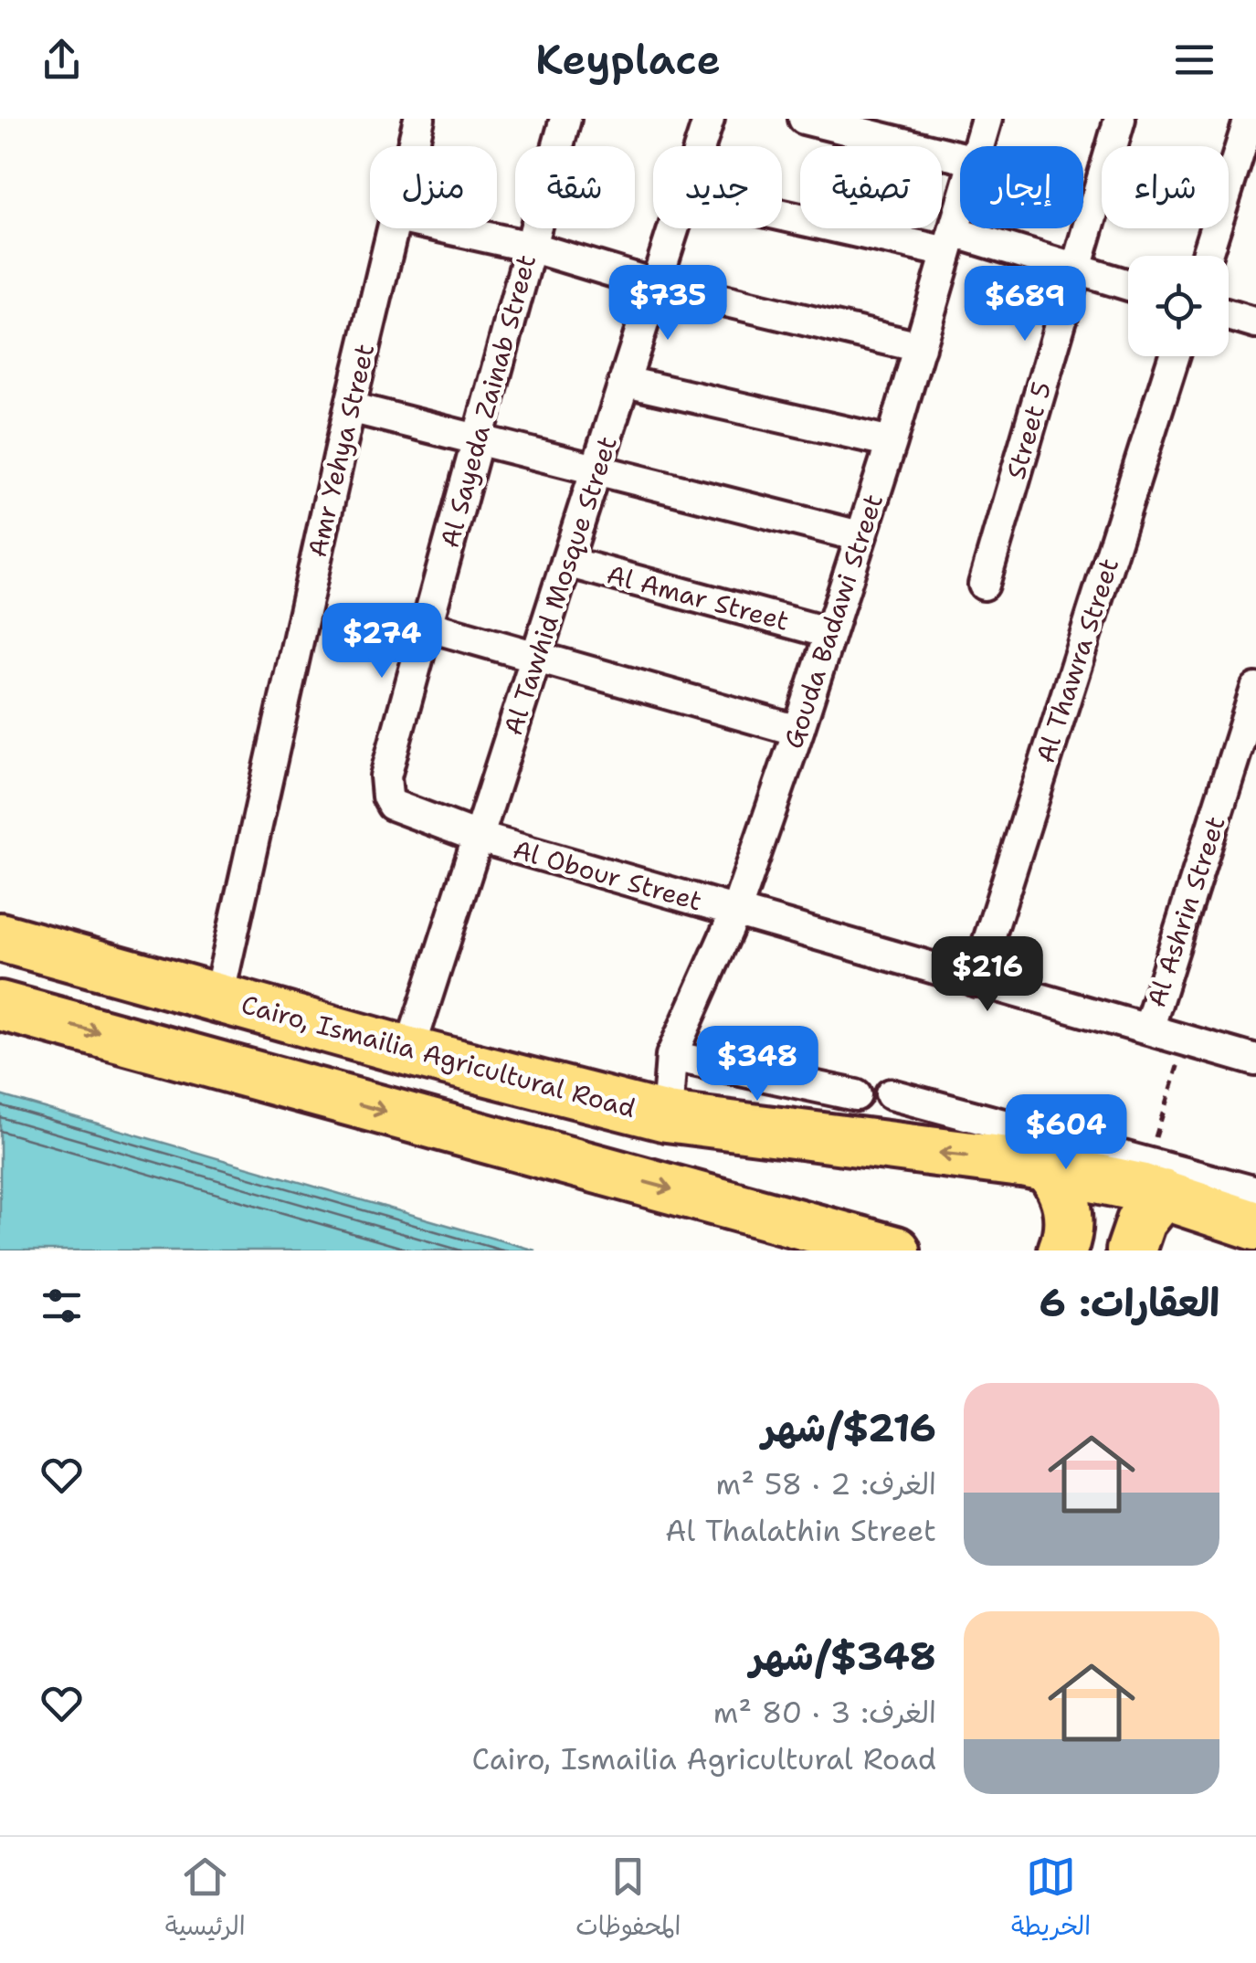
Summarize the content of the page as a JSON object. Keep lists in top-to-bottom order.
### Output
{
  "streets": {
    "main road": ["Cairo, Ismailia Agricultural Road"],
    "street": [
      "Al Sayeda Zainab Street",
      "Street 5",
      "Amr Yehya Street",
      "Al Tawhid Mosque Street",
      "Al Amar Street",
      "Gouda Badawi Street",
      "Al Thawra Street",
      "Al Obour Street",
      "Al Ashrin Street"
    ]
  },
  "crossings": [
    ["Al Sayeda Zainab Street", "Al Tawhid Mosque Street"],
    ["Al Sayeda Zainab Street", "Al Obour Street"],
    ["Amr Yehya Street", "Cairo, Ismailia Agricultural Road"],
    ["Al Tawhid Mosque Street", "Al Amar Street"],
    ["Al Tawhid Mosque Street", "Al Obour Street"],
    ["Al Tawhid Mosque Street", "Cairo, Ismailia Agricultural Road"],
    ["Al Amar Street", "Gouda Badawi Street"],
    ["Gouda Badawi Street", "Al Obour Street"],
    ["Gouda Badawi Street", "Cairo, Ismailia Agricultural Road"],
    ["Al Thawra Street", "Al Obour Street"],
    ["Al Obour Street", "Al Ashrin Street"]
  ],
  "page": {
    "header": "Keyplace",
    "chip": [
      "شراء",
      "إيجار",
      "تصفية",
      "جديد",
      "شقة",
      "منزل"
    ],
    "price": [
      "$735",
      "$689",
      "$274",
      "$216",
      "$348",
      "$604"
    ],
    "heading": "العقارات: 6",
    "list": [
      {
        "name": "$216/شهر",
        "note": "الغرف: 2 · 58 m² · Al Thalathin Street"
      },
      {
        "name": "$348/شهر",
        "note": "الغرف: 3 · 80 m² · Cairo, Ismailia Agricultural Road"
      }
    ],
    "tabs": ["الخريطة", "المحفوظات", "الرئيسية"]
  }
}
